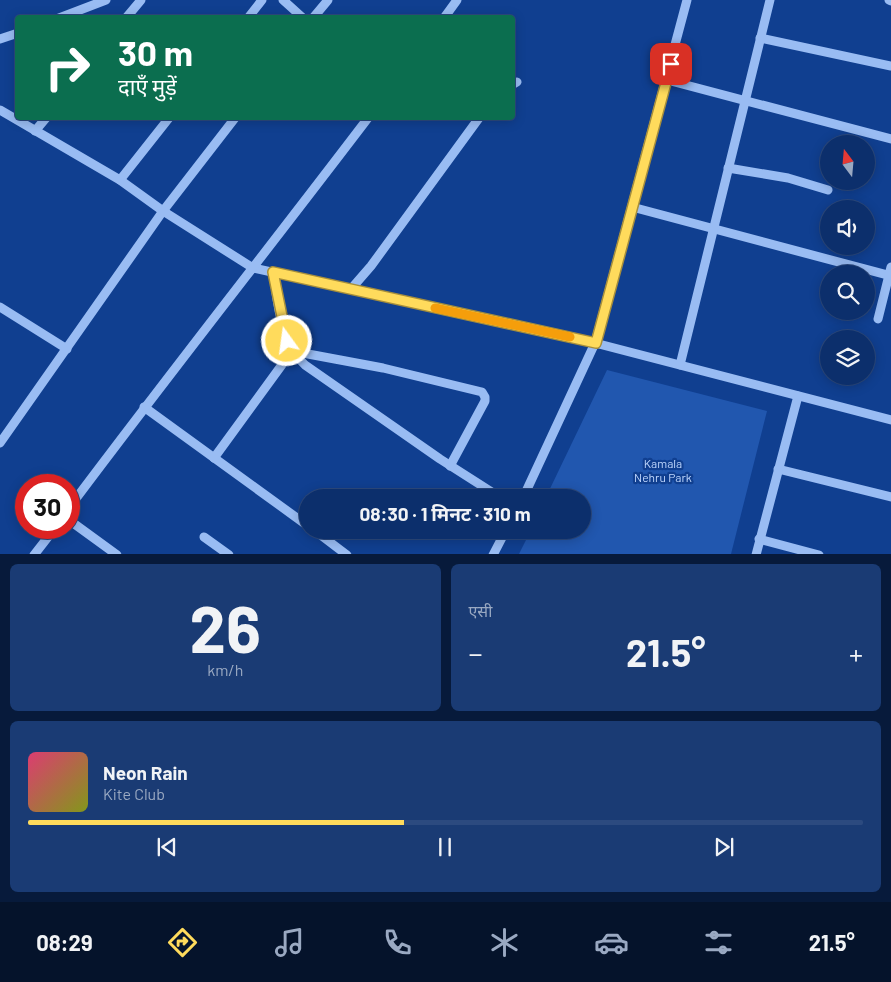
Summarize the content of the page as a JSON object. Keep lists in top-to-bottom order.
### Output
{
  "parks": ["Kamala Nehru Park"],
  "north": "top",
  "page": {
    "turn": ["30 m", "दाएँ मुड़ें"],
    "limit": "30",
    "trip": "08:30 · 1 मिनट · 310 m",
    "tile": [
      ["26", "km/h"],
      "एसी"
    ],
    "heat": ["−", "21.5°", "+"],
    "song": ["Neon Rain", "Kite Club"],
    "tabs": ["08:29", "21.5°"]
  }
}
